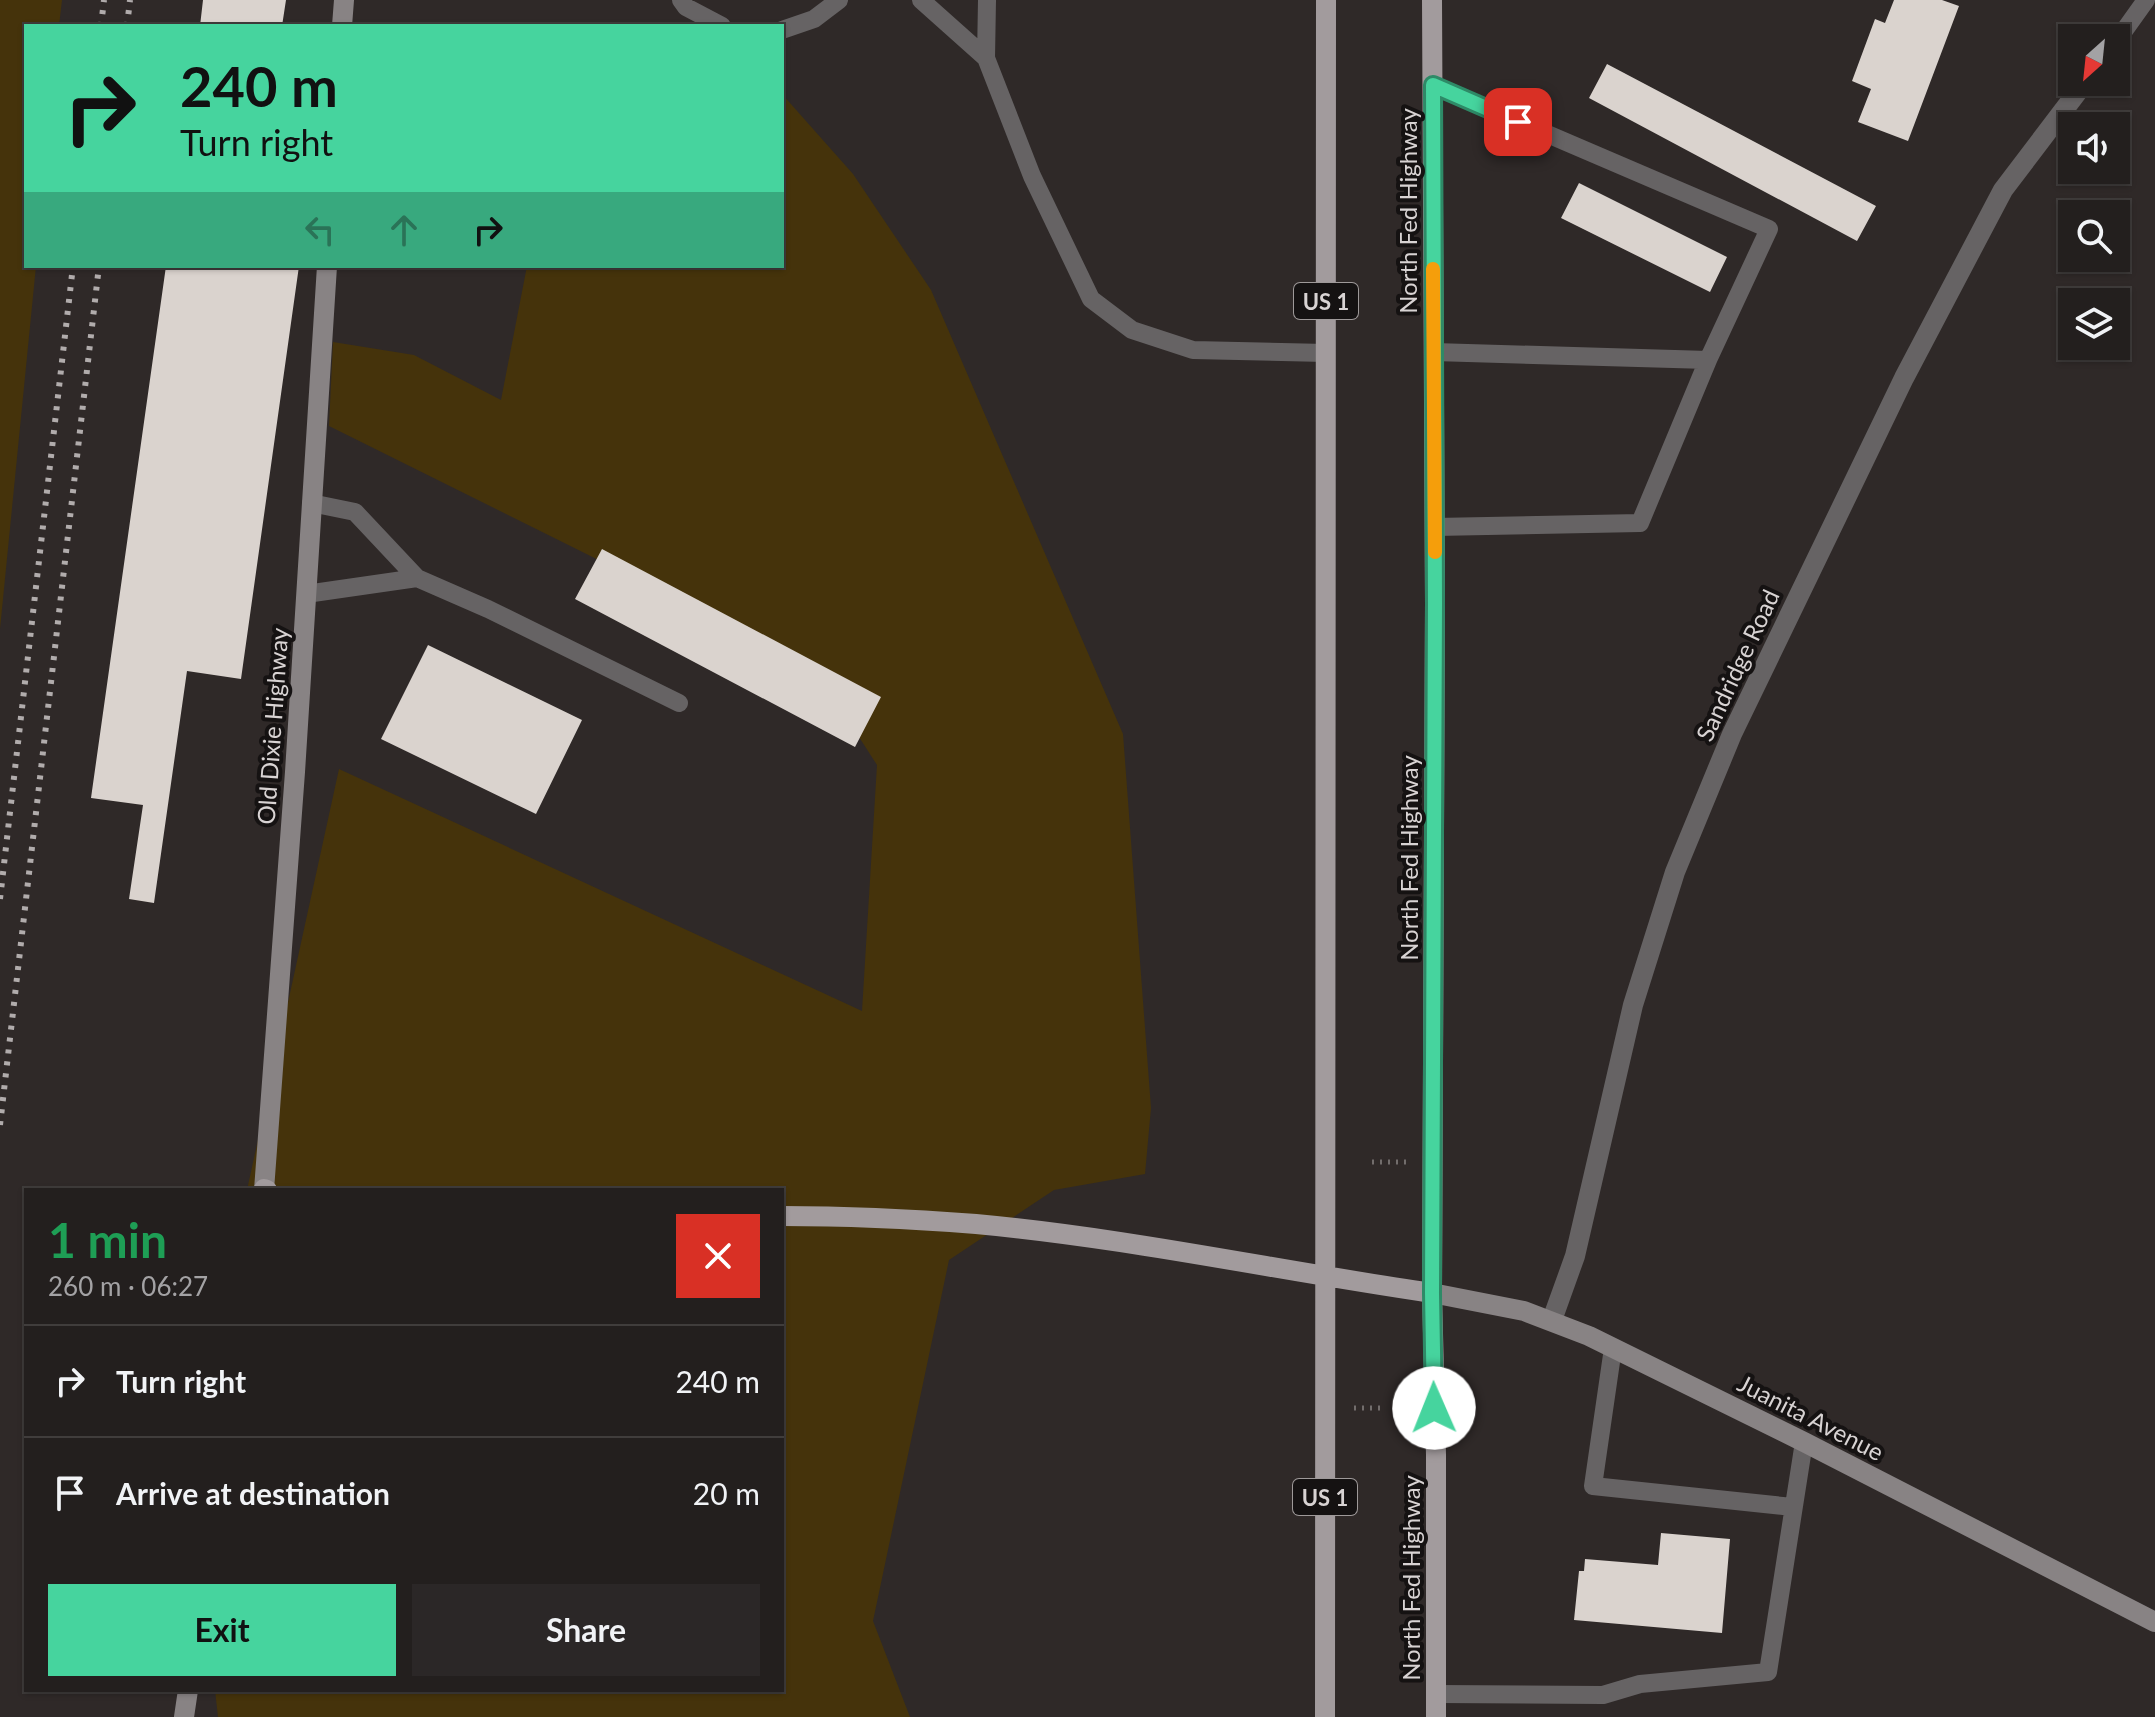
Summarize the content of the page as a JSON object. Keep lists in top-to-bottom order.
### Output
{
  "streets": {
    "main road": ["North Fed Highway", "US 1"],
    "street": ["Sandridge Road", "Old Dixie Highway", "Juanita Avenue"]
  },
  "crossings": [
    ["North Fed Highway", "Juanita Avenue"],
    ["Sandridge Road", "Juanita Avenue"]
  ],
  "north": "bottom left",
  "page": {
    "turn": ["240 m", "Turn right"],
    "heading": ["1 min", "260 m · 06:27"],
    "list": [
      {
        "name": "Turn right",
        "value": "240 m"
      },
      {
        "name": "Arrive at destination",
        "value": "20 m"
      }
    ],
    "buttons": ["Exit", "Share"]
  }
}
